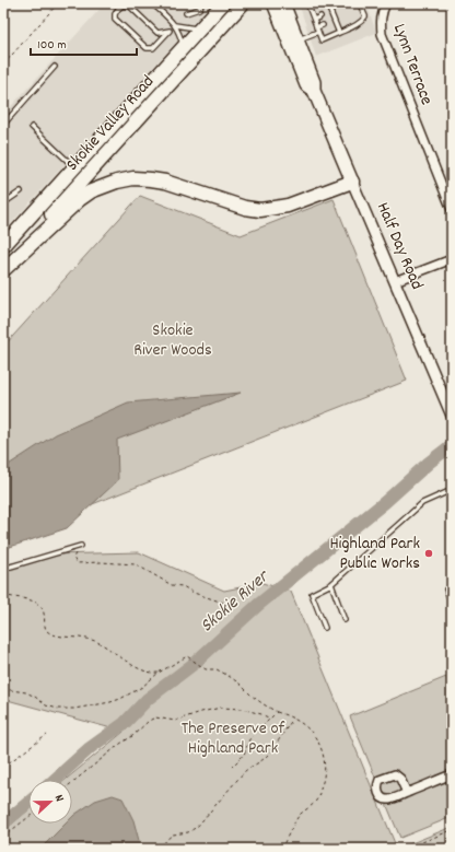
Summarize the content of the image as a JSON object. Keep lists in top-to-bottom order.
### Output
{
  "streets": {
    "highway": ["Skokie Valley Road"],
    "main road": ["Half Day Road"],
    "street": ["Lynn Terrace"]
  },
  "water": ["Skokie River"],
  "parks": ["Skokie River Woods", "The Preserve of Highland Park"],
  "places": ["Highland Park Public Works"],
  "scale_bar": "100 m",
  "north": "right"
}
